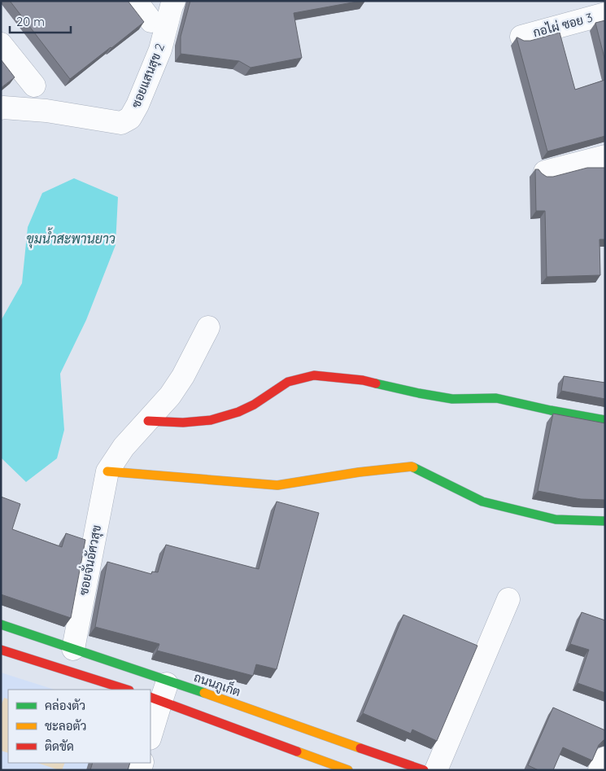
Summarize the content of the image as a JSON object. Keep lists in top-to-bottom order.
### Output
{
  "streets": {
    "street": [
      "กอไผ่ ซอย 3",
      "ซอยแสนสุข 2",
      "ซอยจั่นอัศวสุข",
      "ถนนภูเก็ต"
    ]
  },
  "crossings": [
    ["ซอยจั่นอัศวสุข", "ถนนภูเก็ต"]
  ],
  "water": ["ขุมน้ำสะพานยาว"],
  "legend": ["คล่องตัว", "ชะลอตัว", "ติดขัด"],
  "scale_bar": "20 m"
}
